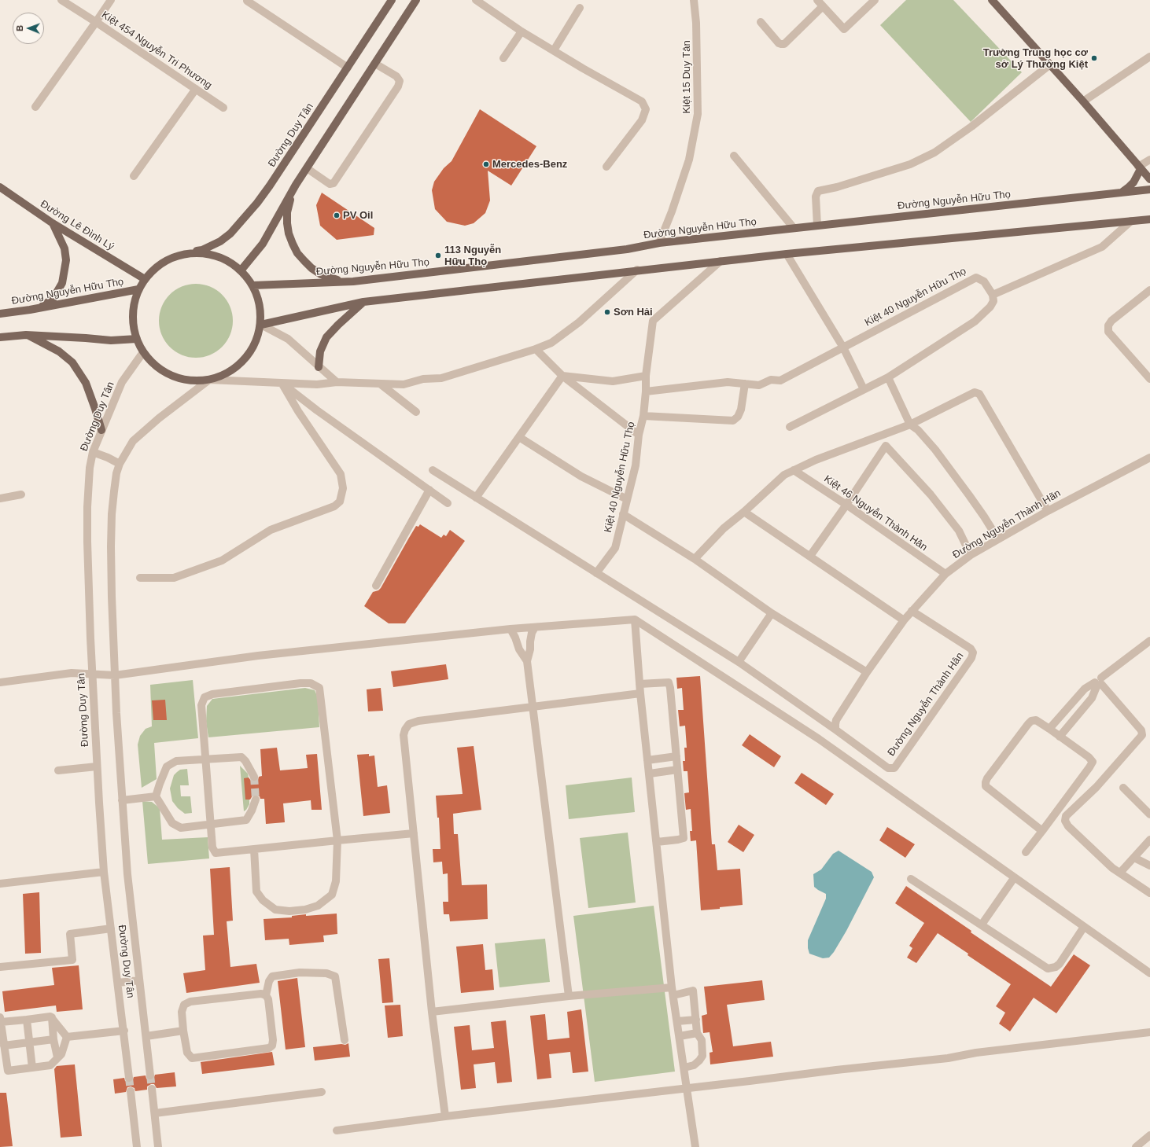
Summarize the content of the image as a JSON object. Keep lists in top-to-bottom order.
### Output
{
  "streets": {
    "main road": ["Đường Duy Tân", "Đường Nguyễn Hữu Thọ", "Đường Lê Đình Lý"],
    "street": [
      "Kiệt 454 Nguyễn Tri Phương",
      "Kiệt 15 Duy Tân",
      "Kiệt 40 Nguyễn Hữu Thọ",
      "Kiệt 46 Nguyễn Thành Hân",
      "Đường Nguyễn Thành Hãn",
      "Đường Nguyễn Thành Hân"
    ]
  },
  "crossings": [
    ["Kiệt 15 Duy Tân", "Đường Nguyễn Hữu Thọ"],
    ["Kiệt 46 Nguyễn Thành Hân", "Đường Nguyễn Thành Hãn"],
    ["Đường Nguyễn Thành Hãn", "Đường Nguyễn Thành Hân"]
  ],
  "places": [
    "Trường Trung học cơ sở Lý Thường Kiệt",
    "Mercedes-Benz",
    "PV Oil",
    "113 Nguyễn Hữu Thọ",
    "Sơn Hải"
  ],
  "north": "left"
}
